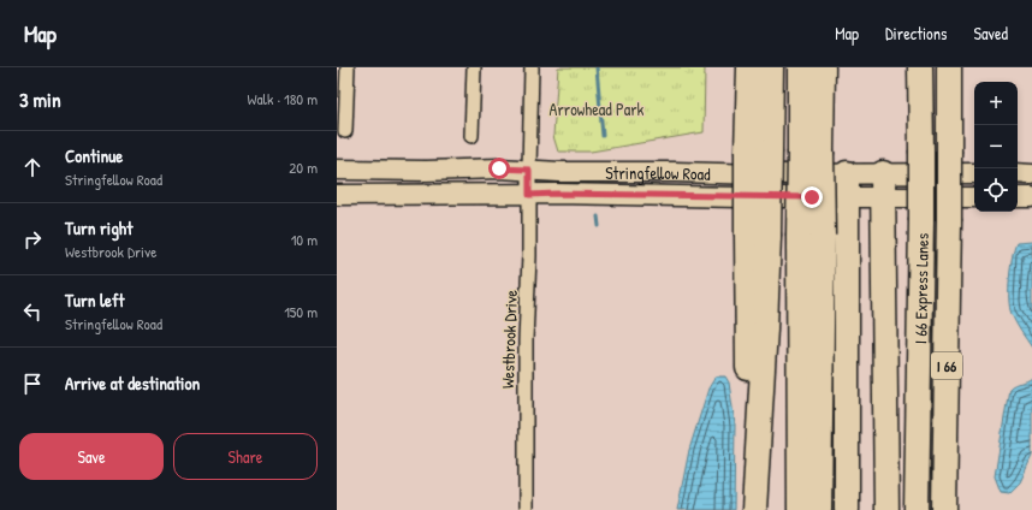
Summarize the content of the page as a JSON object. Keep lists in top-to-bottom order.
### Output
{
  "streets": {
    "highway": ["I 66 Express Lanes", "I 66"],
    "main road": ["Stringfellow Road"],
    "street": ["Westbrook Drive"]
  },
  "crossings": [
    ["Stringfellow Road", "Westbrook Drive"]
  ],
  "parks": ["Arrowhead Park"],
  "page": {
    "header": "Map",
    "nav": ["Map", "Directions", "Saved"],
    "heading": ["3 min", "Walk · 180 m"],
    "map_buttons": ["+", "−"],
    "list": [
      ["Continue", "Stringfellow Road", "20 m"],
      ["Turn right", "Westbrook Drive", "10 m"],
      ["Turn left", "Stringfellow Road", "150 m"],
      "Arrive at destination"
    ],
    "buttons": ["Save", "Share"]
  }
}
